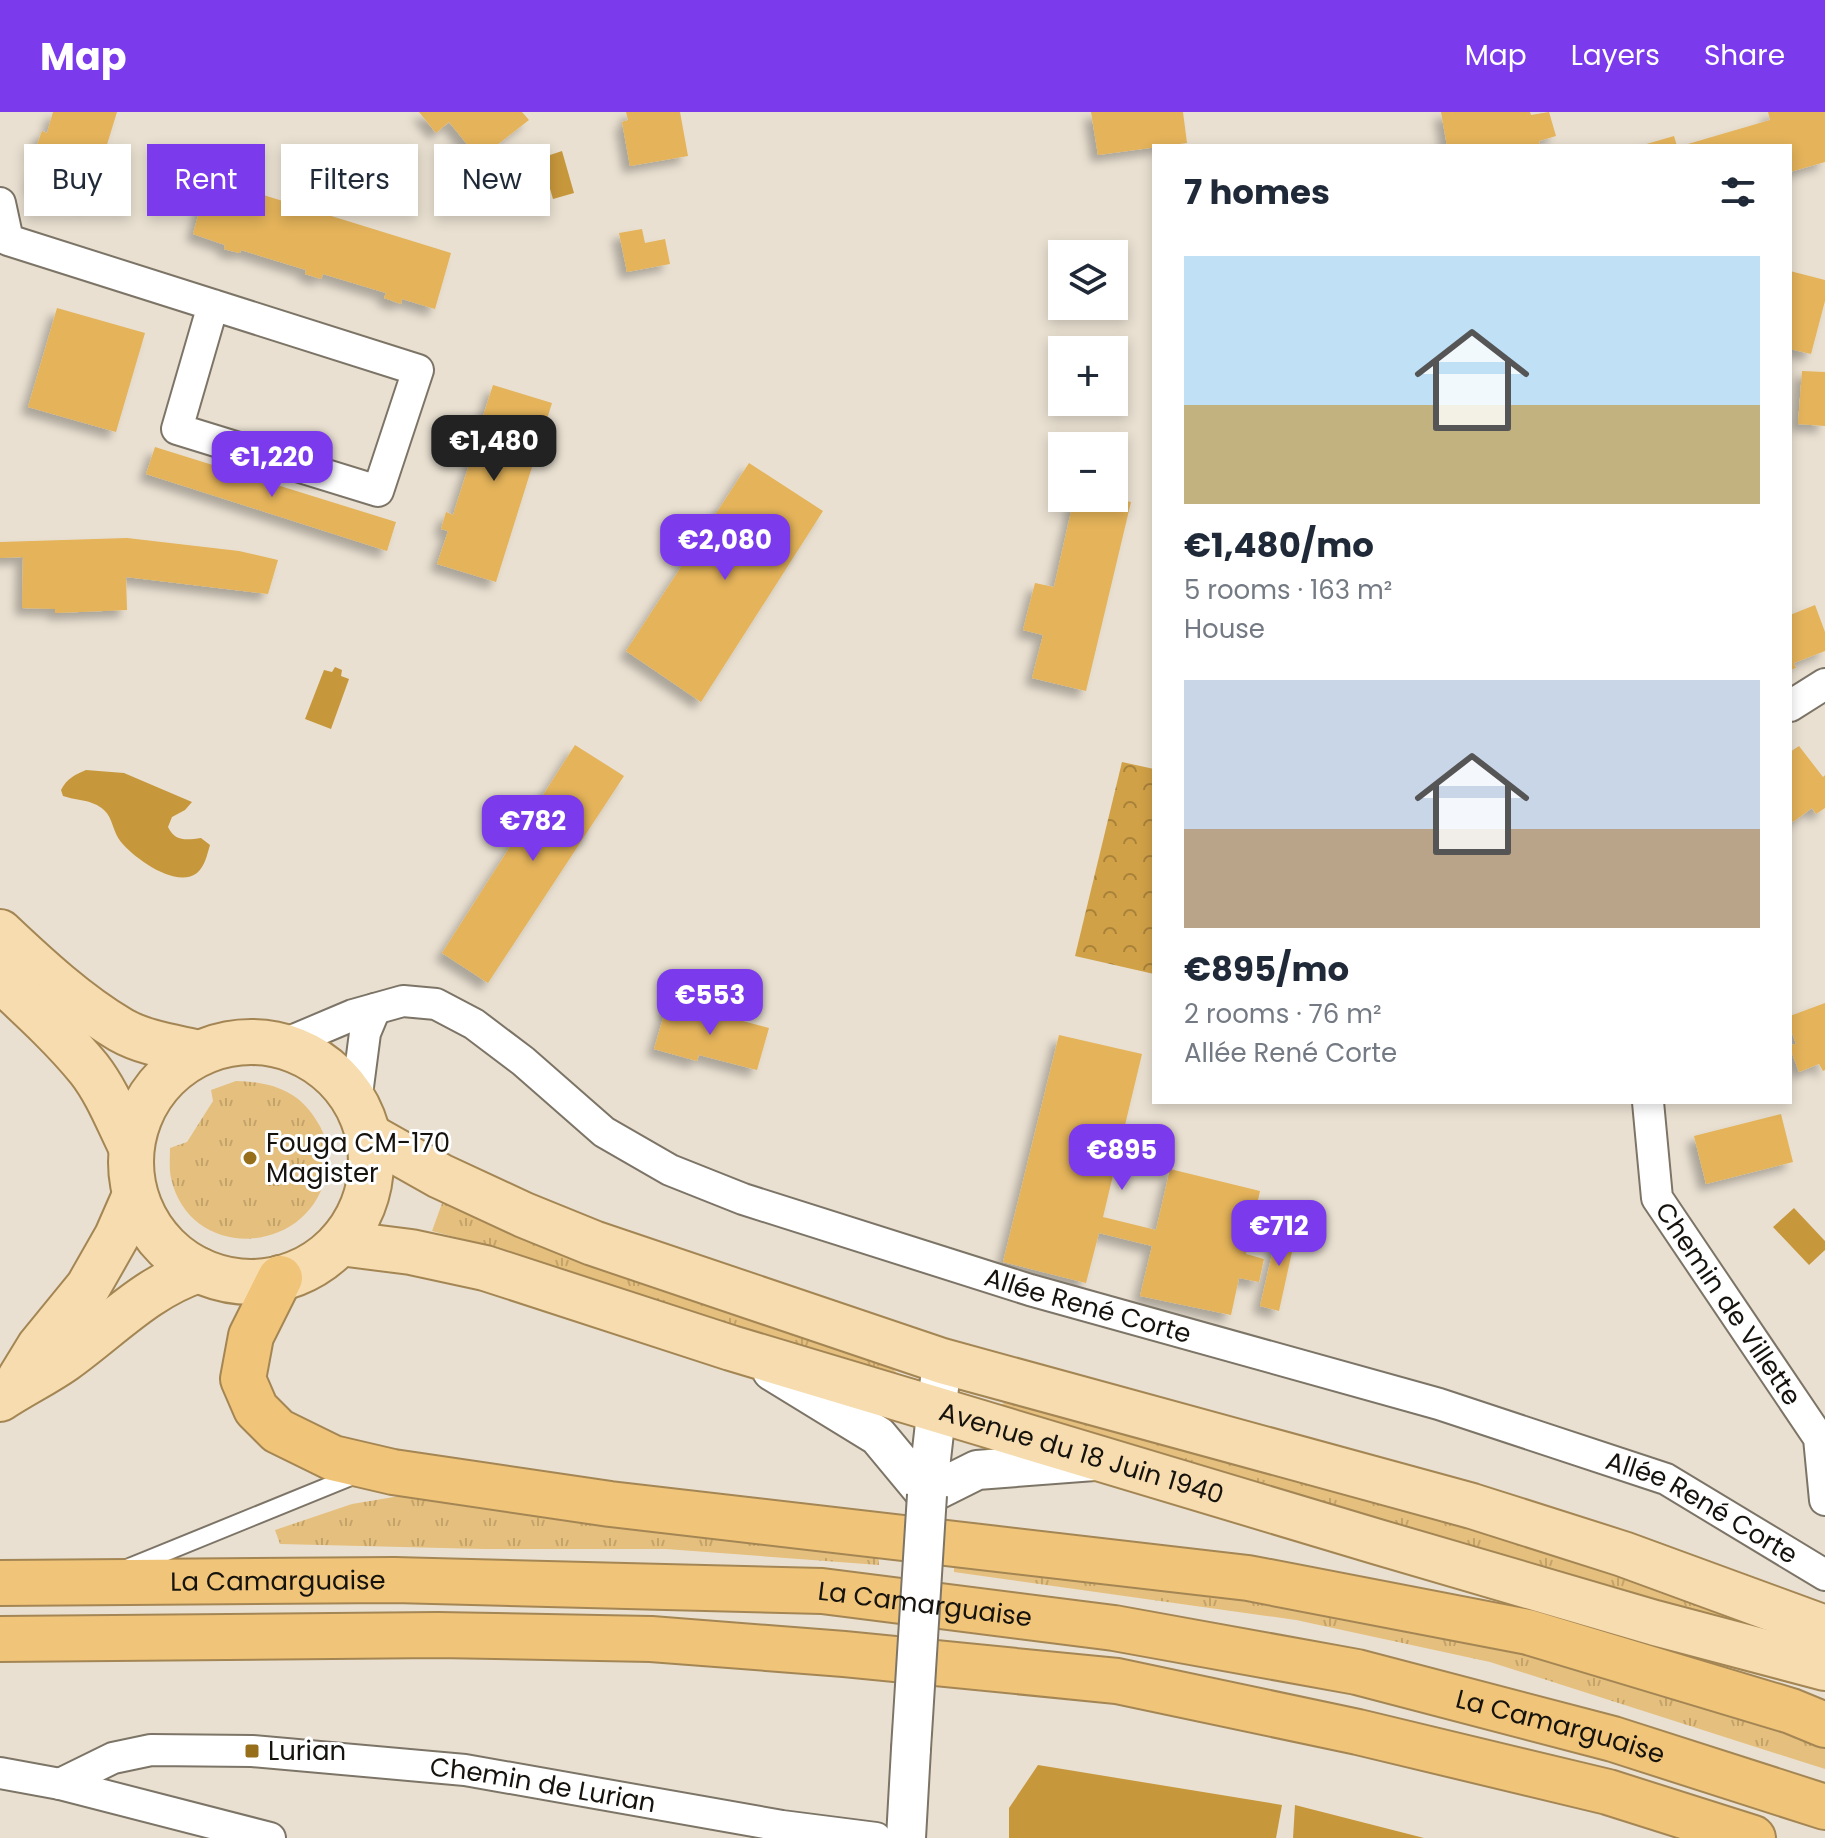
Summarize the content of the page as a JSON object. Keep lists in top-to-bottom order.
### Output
{
  "streets": {
    "highway": ["La Camarguaise"],
    "main road": ["Avenue du 18 Juin 1940"],
    "street": ["Chemin de Villette", "Allée René Corte", "Chemin de Lurian"]
  },
  "crossings": [
    ["Allée René Corte", "Avenue du 18 Juin 1940"]
  ],
  "places": {
    "other": ["Fouga CM-170 Magister"],
    "transit": ["Lurian"]
  },
  "page": {
    "header": "Map",
    "nav": ["Map", "Layers", "Share"],
    "chip": [
      "Buy",
      "Rent",
      "Filters",
      "New"
    ],
    "heading": "7 homes",
    "map_buttons": ["+", "−"],
    "list": [
      {
        "name": "€1,480/mo",
        "note": "5 rooms · 163 m² · House"
      },
      {
        "name": "€895/mo",
        "note": "2 rooms · 76 m² · Allée René Corte"
      }
    ],
    "price": [
      "€1,480",
      "€1,220",
      "€2,080",
      "€782",
      "€553",
      "€895",
      "€712"
    ]
  }
}
